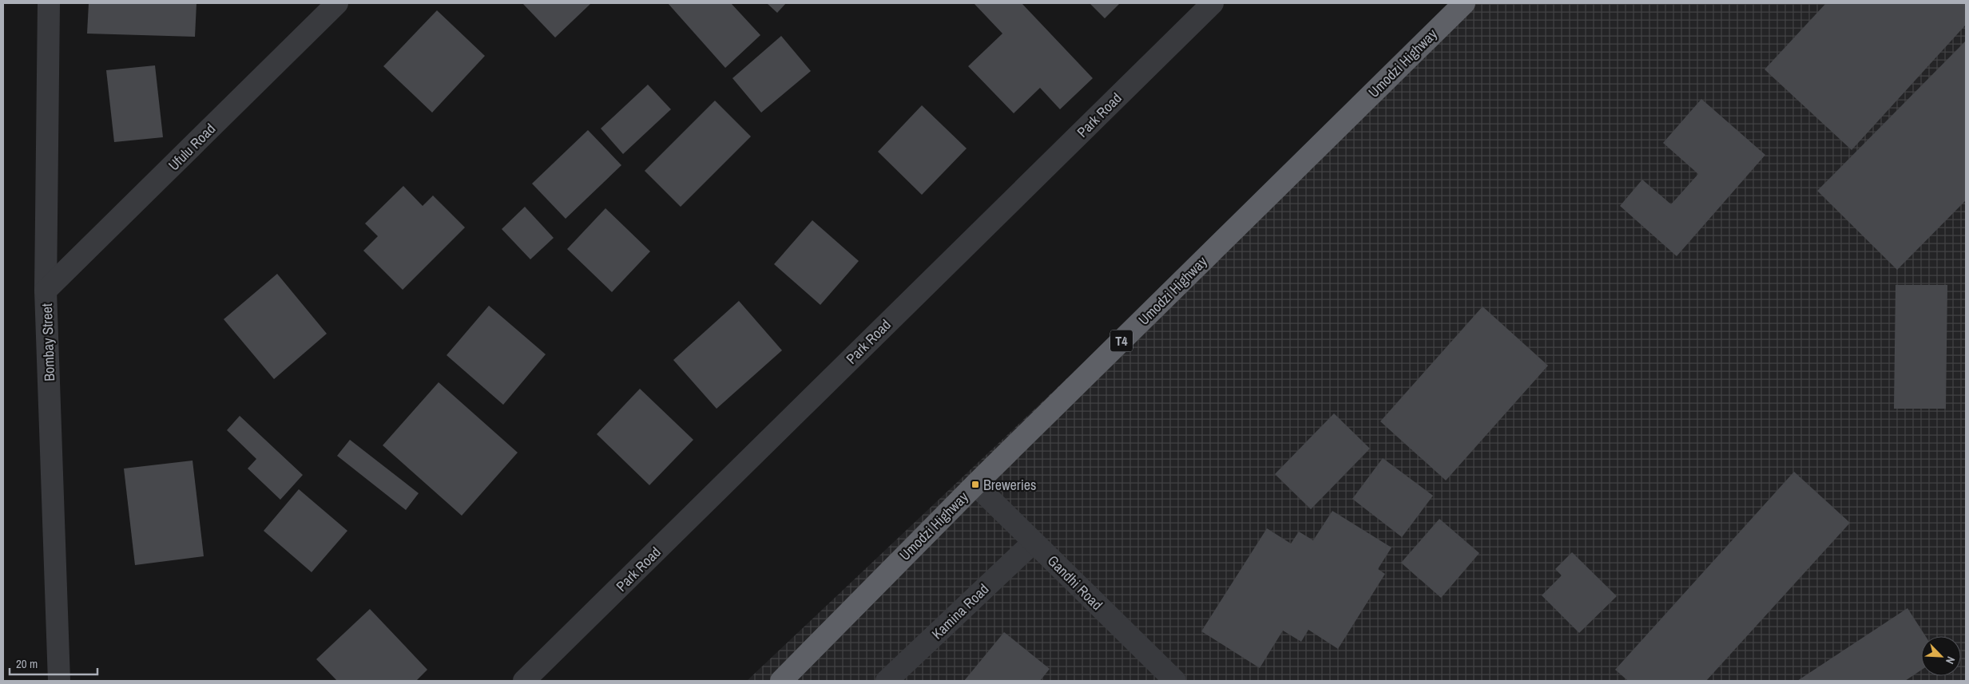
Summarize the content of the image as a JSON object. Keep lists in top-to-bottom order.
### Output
{
  "streets": {
    "highway": ["Umodzi Highway", "T4"],
    "street": [
      "Park Road",
      "Ufulu Road",
      "Bombay Street",
      "Gandhi Road",
      "Kamina Road"
    ]
  },
  "crossings": [
    ["Umodzi Highway", "Gandhi Road"],
    ["Ufulu Road", "Bombay Street"],
    ["Gandhi Road", "Kamina Road"]
  ],
  "places": {
    "transit": ["Breweries"]
  },
  "scale_bar": "20 m",
  "north": "bottom right"
}
